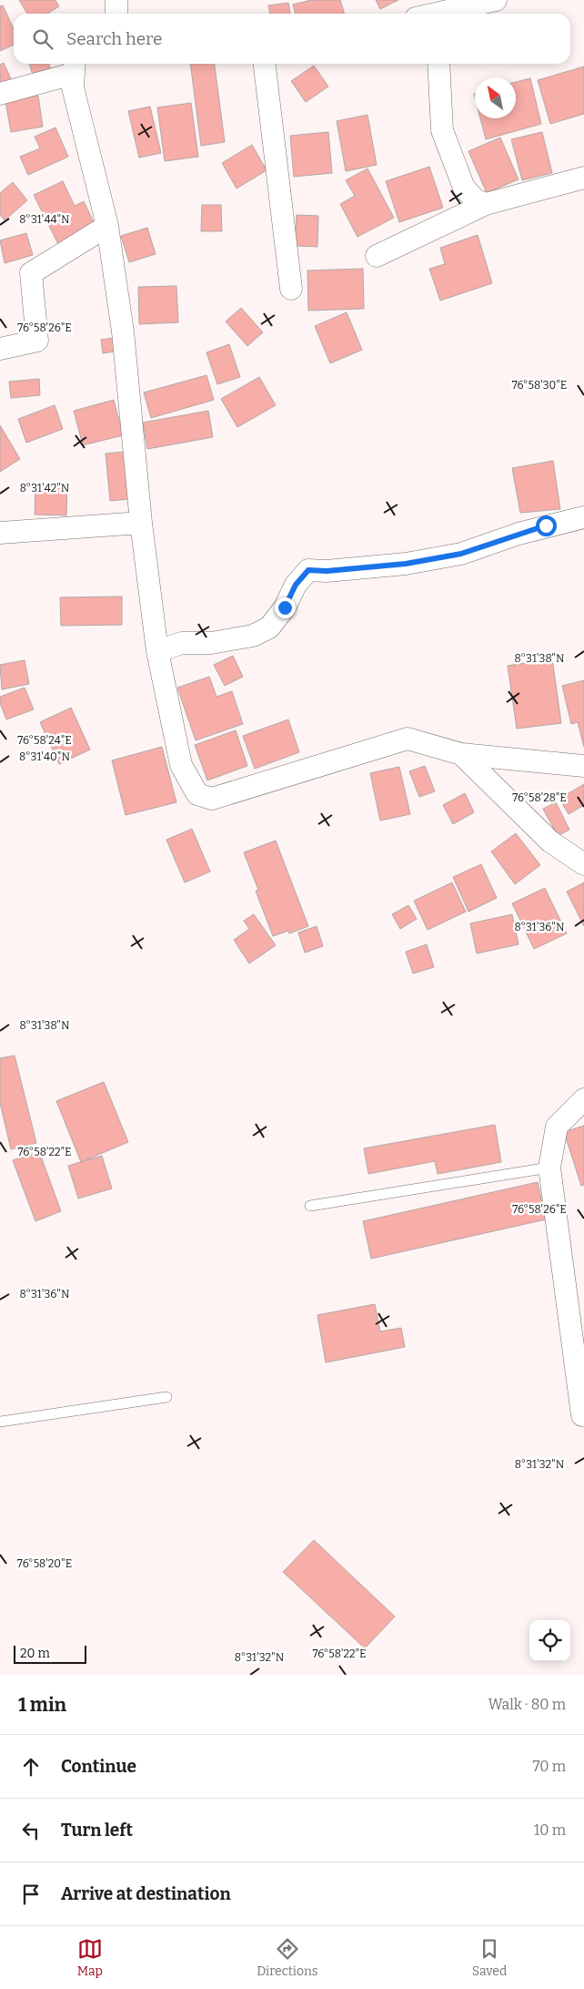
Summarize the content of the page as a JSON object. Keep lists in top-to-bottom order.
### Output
{
  "scale_bar": "20 m",
  "north": "top left",
  "page": {
    "search": "Search here",
    "scale": "20 m",
    "heading": ["1 min", "Walk · 80 m"],
    "list": [
      ["Continue", "70 m"],
      ["Turn left", "10 m"],
      "Arrive at destination"
    ],
    "nav": ["Map", "Directions", "Saved"]
  },
  "coordinates": [
    "8°31'44\"N",
    "76°58'26\"E",
    "76°58'30\"E",
    "8°31'42\"N",
    "8°31'38\"N",
    "76°58'24\"E",
    "8°31'40\"N",
    "76°58'28\"E",
    "8°31'36\"N",
    "76°58'22\"E",
    "8°31'32\"N",
    "76°58'20\"E"
  ]
}
